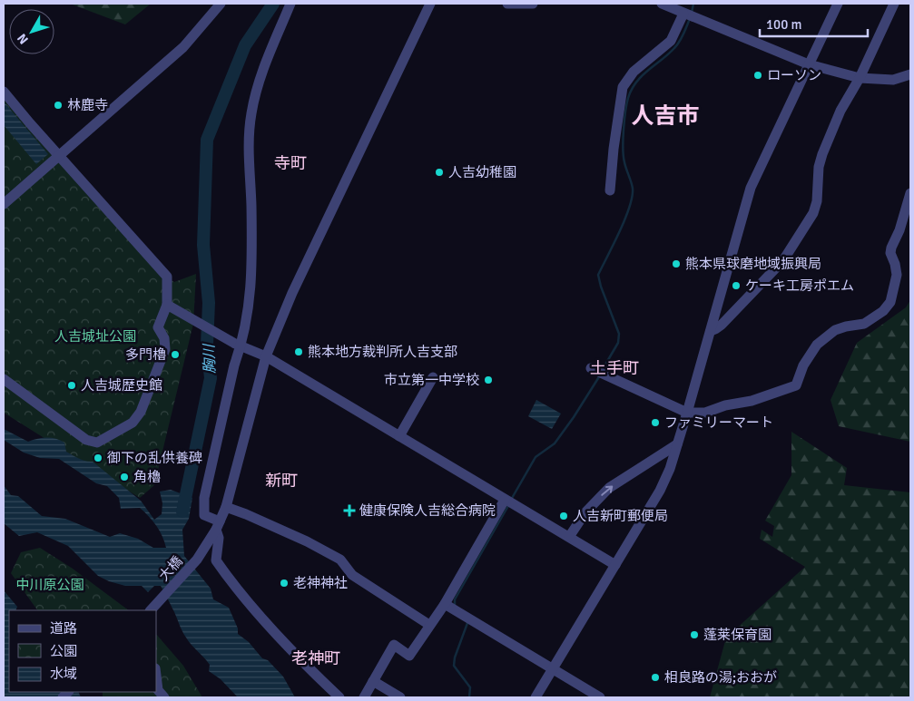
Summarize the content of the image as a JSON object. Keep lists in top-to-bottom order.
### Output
{
  "streets": {
    "street": ["大橋"]
  },
  "districts": [
    "人吉市",
    "寺町",
    "土手町",
    "新町",
    "老神町"
  ],
  "water": ["胸川"],
  "parks": ["人吉城址公園", "中川原公園"],
  "places": {
    "other": [
      "ローソン",
      "林鹿寺",
      "人吉幼稚園",
      "熊本県球磨地域振興局",
      "ケーキ工房ポエム",
      "熊本地方裁判所人吉支部",
      "多門櫓",
      "市立第一中学校",
      "人吉城歴史館",
      "ファミリーマート",
      "御下の乱供養碑",
      "角櫓",
      "人吉新町郵便局",
      "老神神社",
      "蓬莱保育園",
      "相良路の湯;おおが"
    ],
    "health": ["健康保険人吉総合病院"]
  },
  "legend": ["道路", "公園", "水域"],
  "scale_bar": "100 m",
  "north": "bottom left"
}
